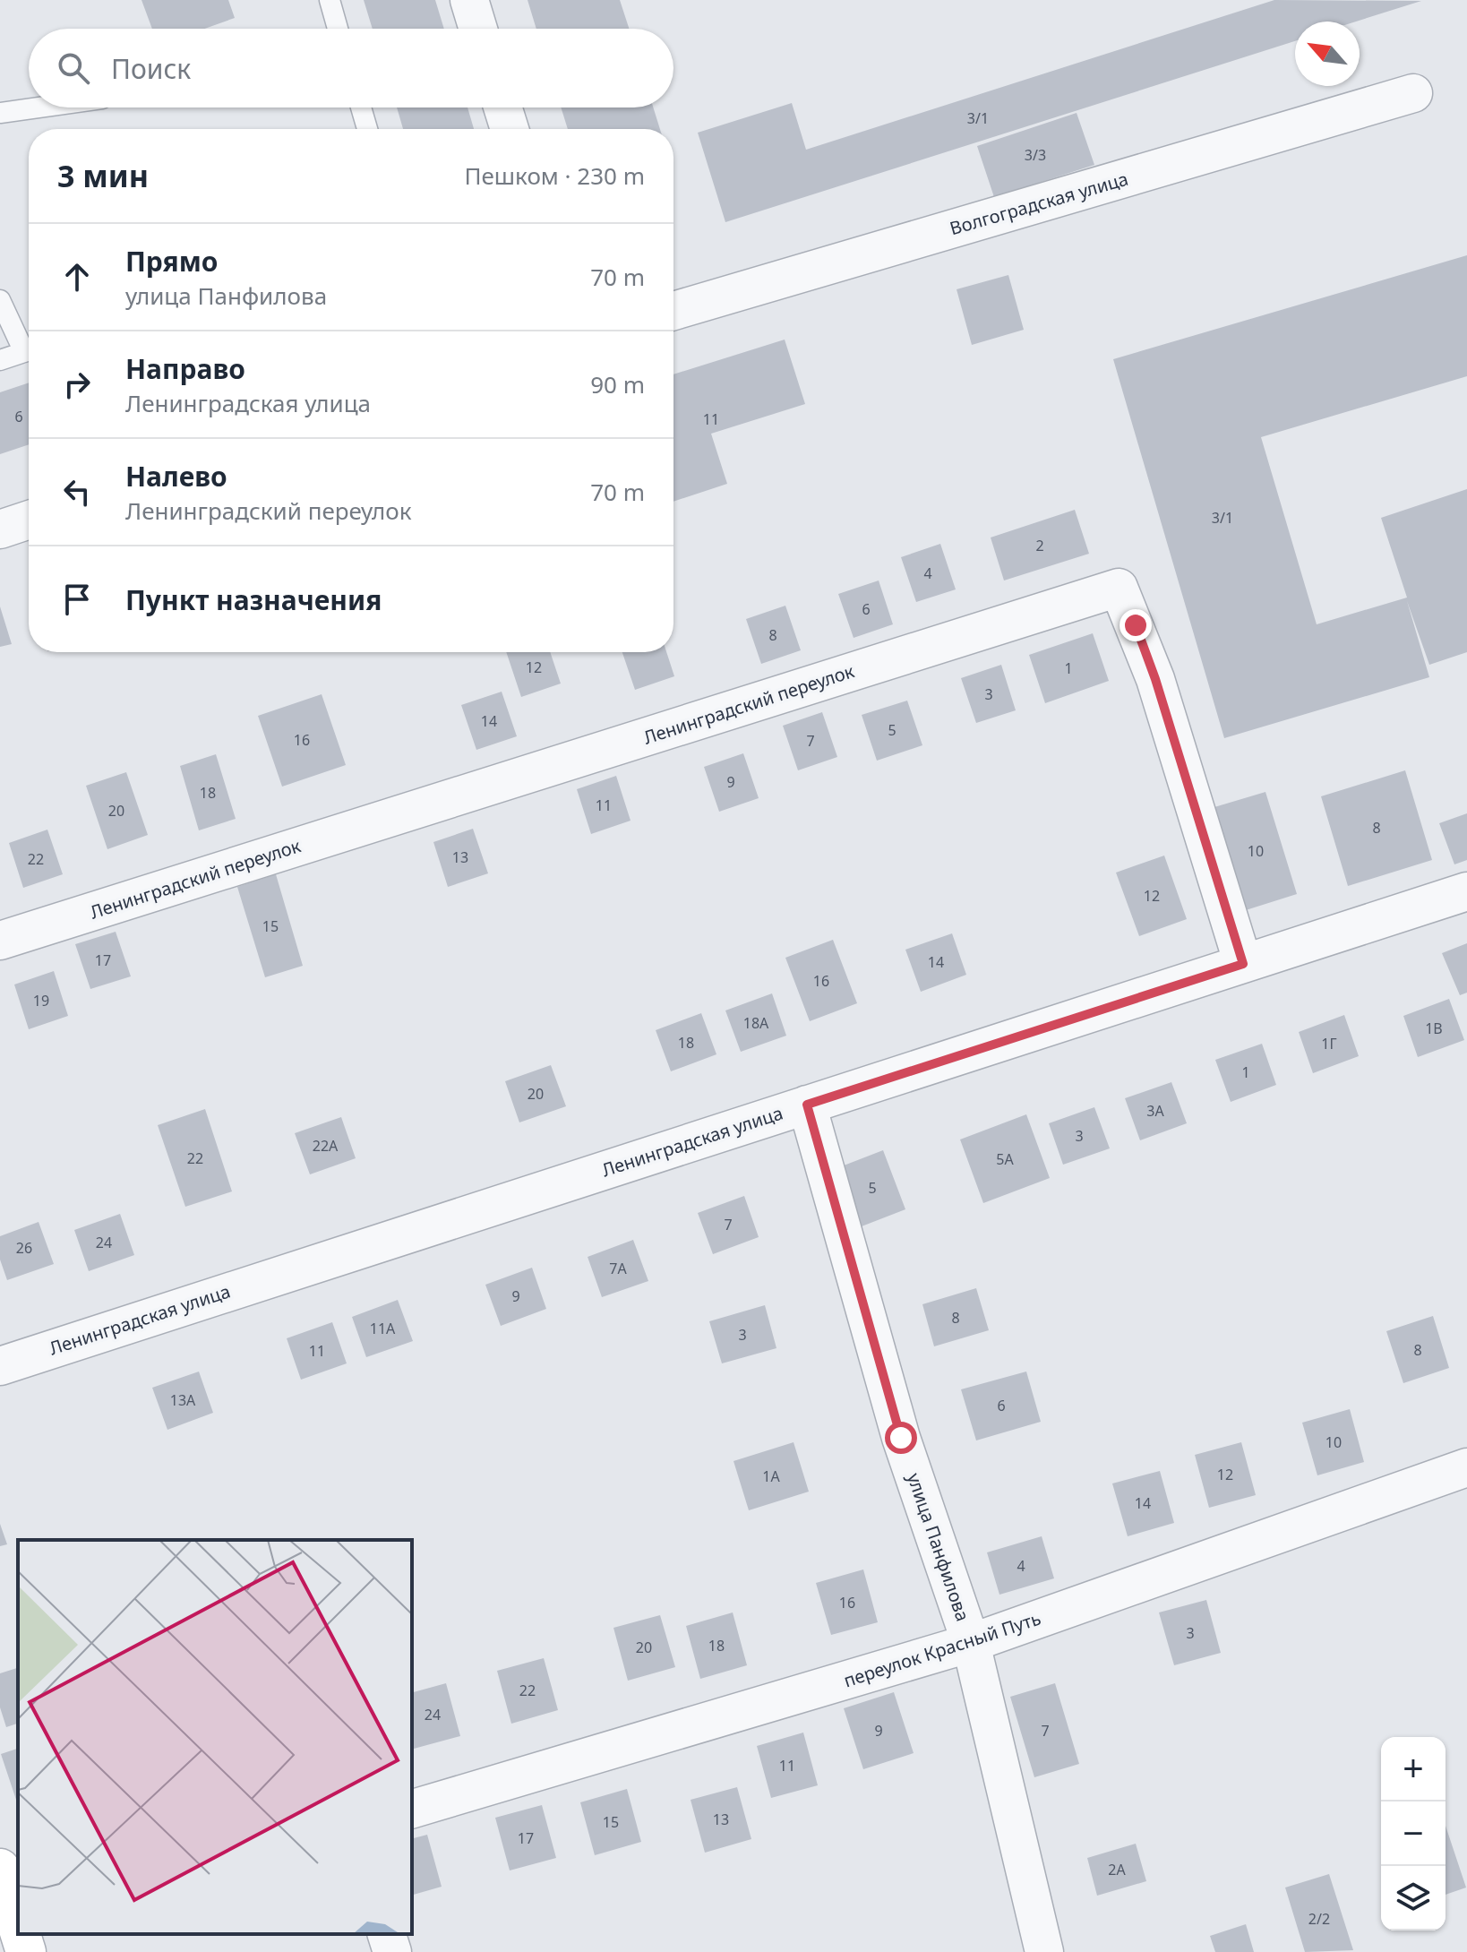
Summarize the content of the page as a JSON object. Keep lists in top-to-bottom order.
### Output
{
  "streets": {
    "street": [
      "Волгоградская улица",
      "Ленинградский переулок",
      "Ленинградская улица",
      "улица Панфилова",
      "переулок Красный Путь"
    ]
  },
  "crossings": [
    ["Ленинградский переулок", "Ленинградская улица"],
    ["Ленинградская улица", "улица Панфилова"],
    ["улица Панфилова", "переулок Красный Путь"]
  ],
  "house_numbers": [
    "3/1",
    "3/3",
    "6",
    "11",
    "3/1",
    "2",
    "4",
    "6",
    "8",
    "12",
    "1",
    "3",
    "14",
    "5",
    "16",
    "7",
    "9",
    "18",
    "11",
    "20",
    "8",
    "10",
    "13",
    "22",
    "12",
    "15",
    "17",
    "14",
    "16",
    "19",
    "18А",
    "1В",
    "18",
    "1Г",
    "1",
    "20",
    "3А",
    "3",
    "22А",
    "22",
    "5А",
    "5",
    "7",
    "24",
    "26",
    "7А",
    "9",
    "8",
    "11А",
    "3",
    "8",
    "11",
    "13А",
    "6",
    "10",
    "12",
    "1А",
    "14",
    "4",
    "16",
    "3",
    "18",
    "20",
    "22",
    "24",
    "9",
    "7",
    "11",
    "13",
    "15",
    "17",
    "2А",
    "2/2"
  ],
  "north": "top left",
  "page": {
    "search": "Поиск",
    "heading": ["3 мин", "Пешком · 230 m"],
    "list": [
      ["Прямо", "улица Панфилова", "70 m"],
      ["Направо", "Ленинградская улица", "90 m"],
      ["Налево", "Ленинградский переулок", "70 m"],
      "Пункт назначения"
    ],
    "map_buttons": ["+", "−"]
  }
}
